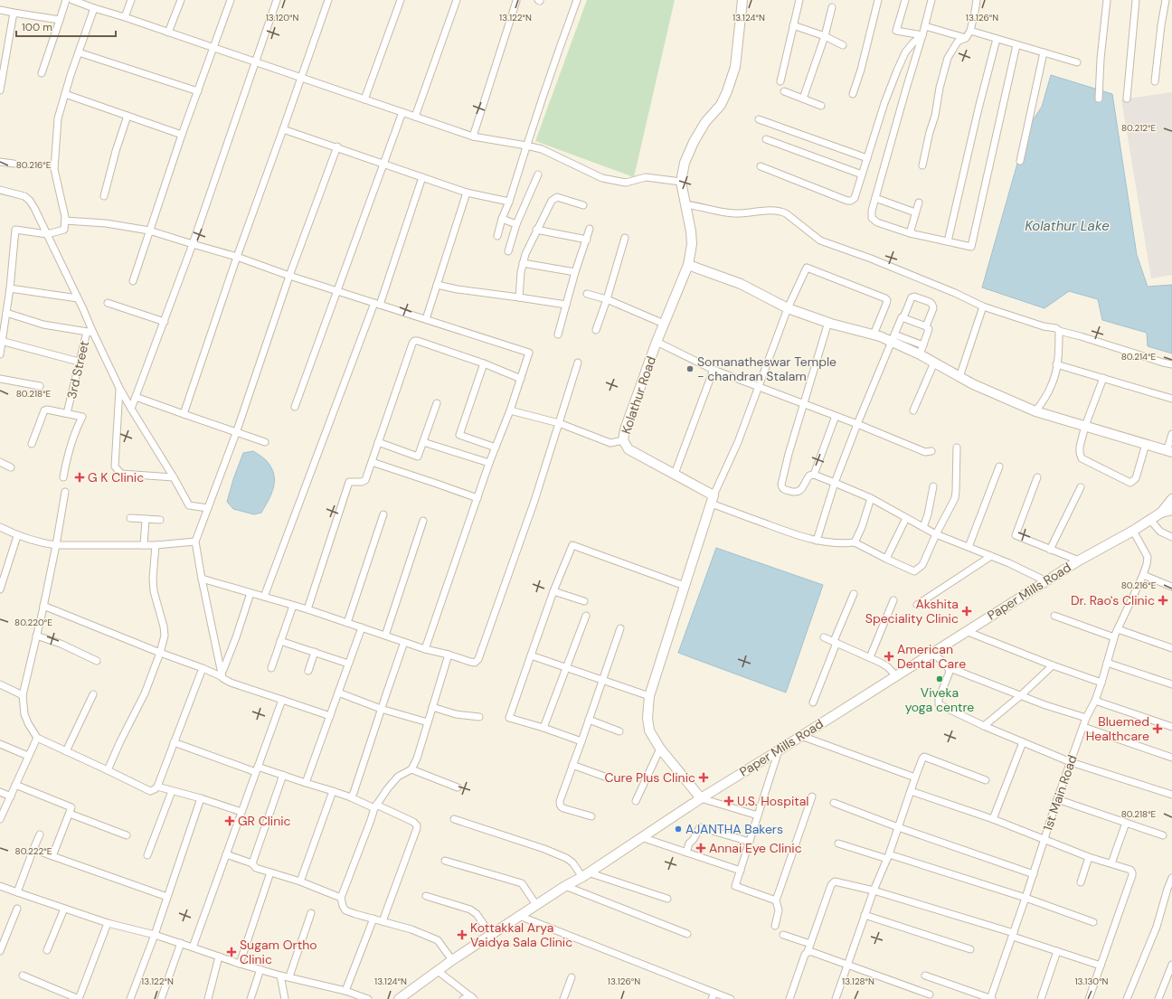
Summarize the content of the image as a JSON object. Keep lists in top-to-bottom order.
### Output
{
  "streets": {
    "main road": ["Kolathur Road", "Paper Mills Road"],
    "street": ["3rd Street", "1st Main Road"]
  },
  "crossings": [
    ["Paper Mills Road", "1st Main Road"]
  ],
  "water": ["Kolathur Lake"],
  "places": {
    "other": ["Somanatheswar Temple - chandran Stalam", "Viveka yoga centre", "AJANTHA Bakers"],
    "health": [
      "G K Clinic",
      "Dr. Rao's Clinic",
      "Akshita Speciality Clinic",
      "American Dental Care",
      "Bluemed Healthcare",
      "Cure Plus Clinic",
      "U.S. Hospital",
      "GR Clinic",
      "Annai Eye Clinic",
      "Kottakkal Arya Vaidya Sala Clinic",
      "Sugam Ortho Clinic"
    ]
  },
  "scale_bar": "100 m",
  "coordinates": [
    "13.120°N",
    "13.122°N",
    "13.124°N",
    "13.126°N",
    "80.212°E",
    "80.216°E",
    "80.214°E",
    "80.218°E",
    "80.220°E",
    "80.222°E",
    "13.128°N",
    "13.130°N"
  ]
}
